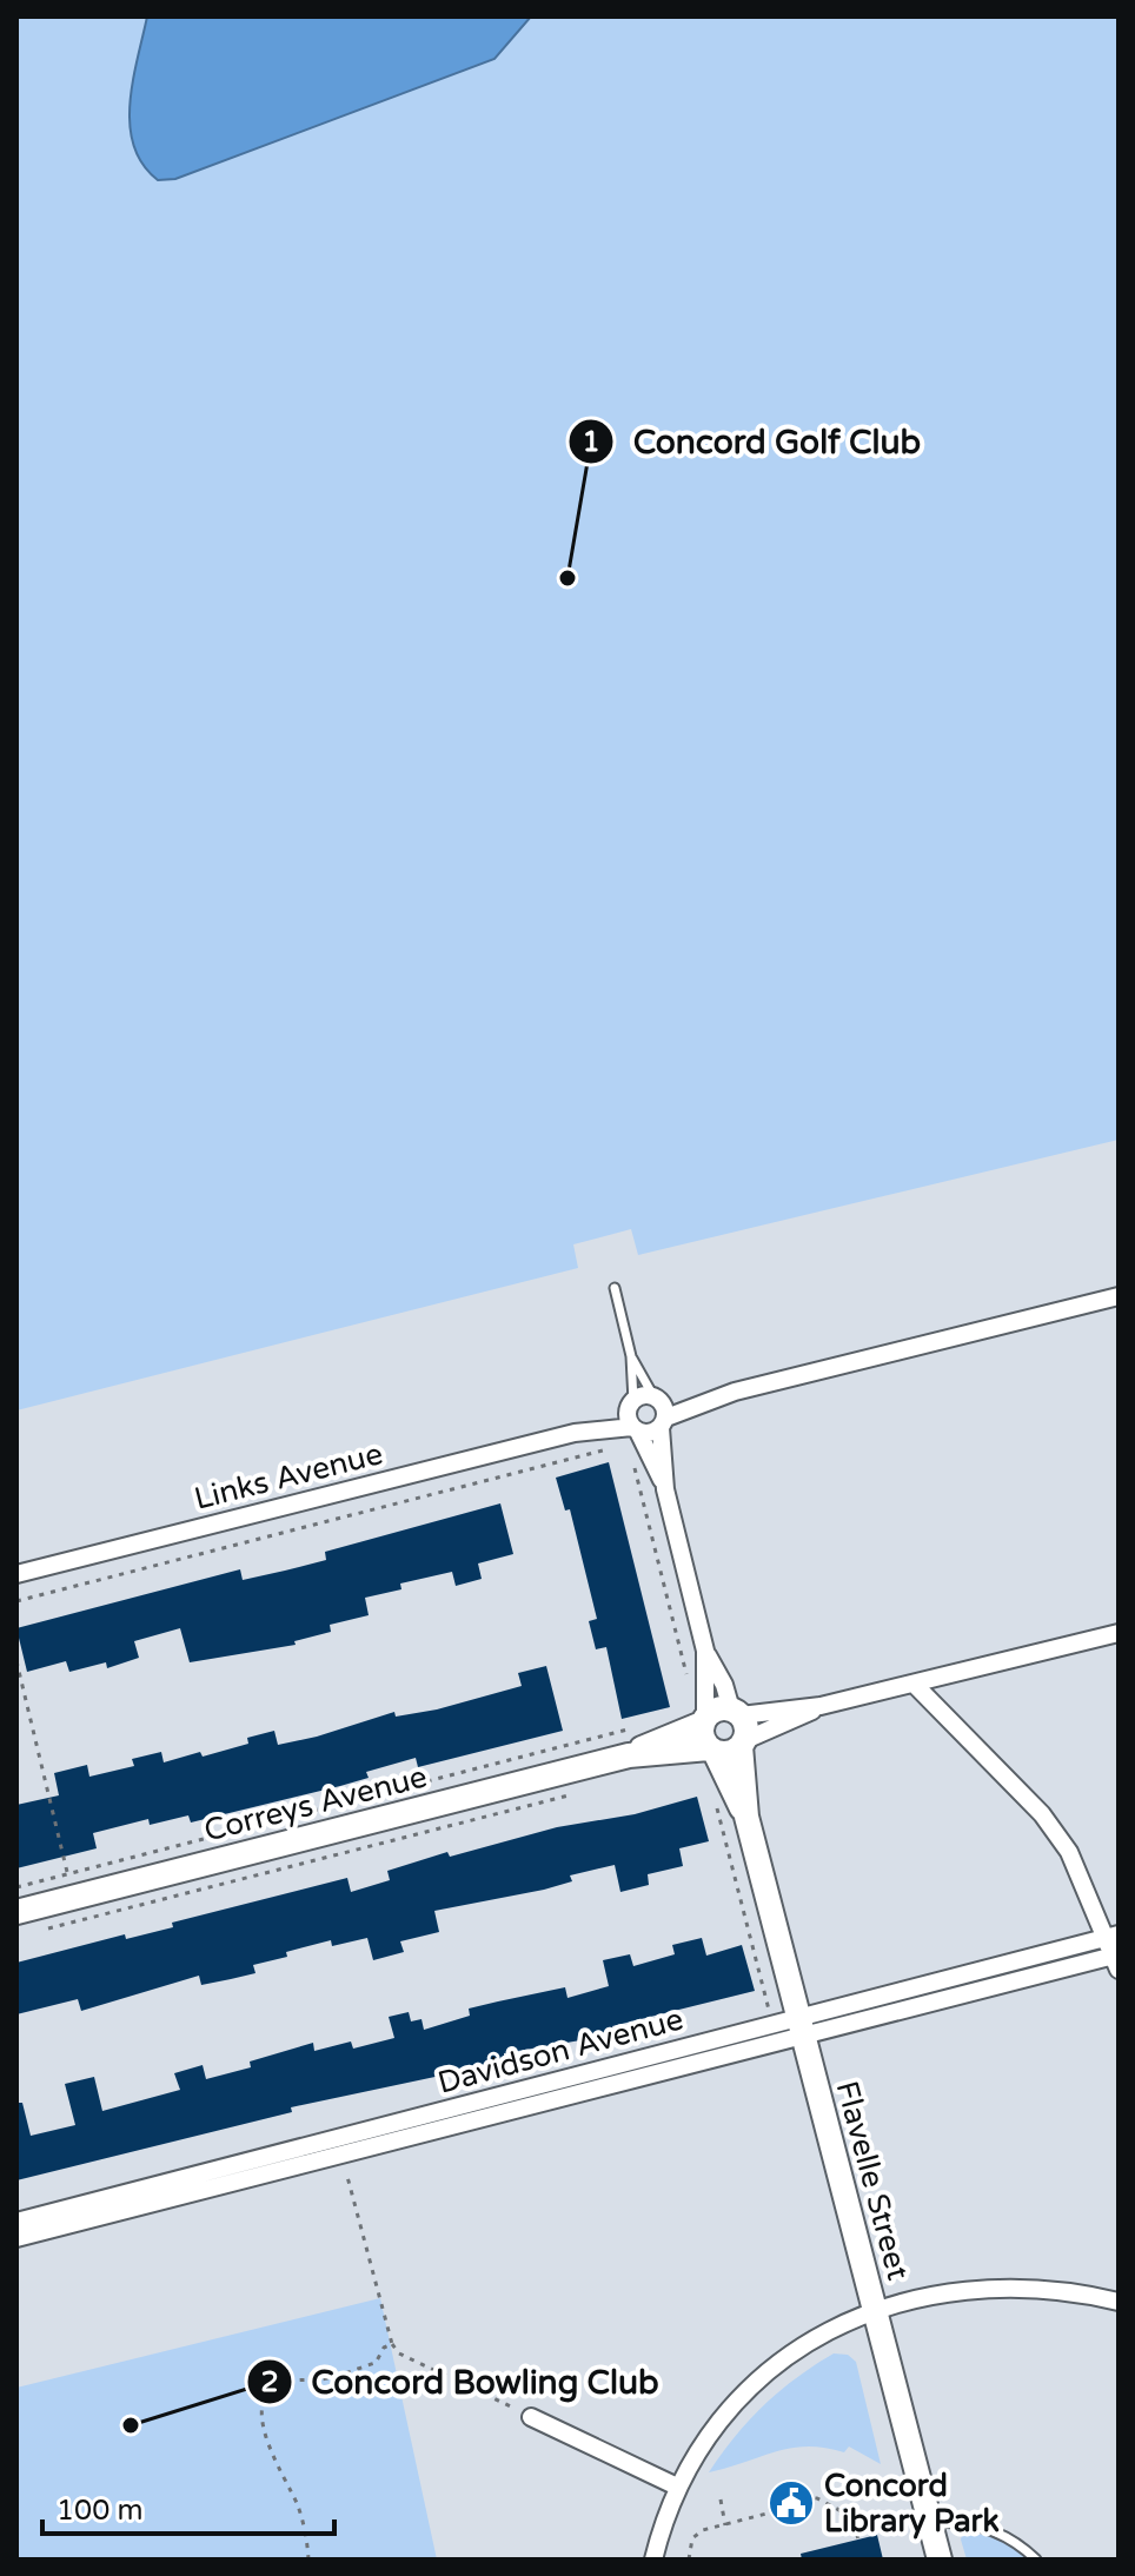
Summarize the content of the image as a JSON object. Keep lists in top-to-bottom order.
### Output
{
  "streets": {
    "street": [
      "Links Avenue",
      "Correys Avenue",
      "Davidson Avenue",
      "Flavelle Street"
    ]
  },
  "crossings": [
    ["Correys Avenue", "Flavelle Street"],
    ["Davidson Avenue", "Flavelle Street"]
  ],
  "places": {
    "other": ["Concord Golf Club", "Concord Bowling Club"],
    "public building": ["Concord Library Park"]
  },
  "scale_bar": "100 m"
}
